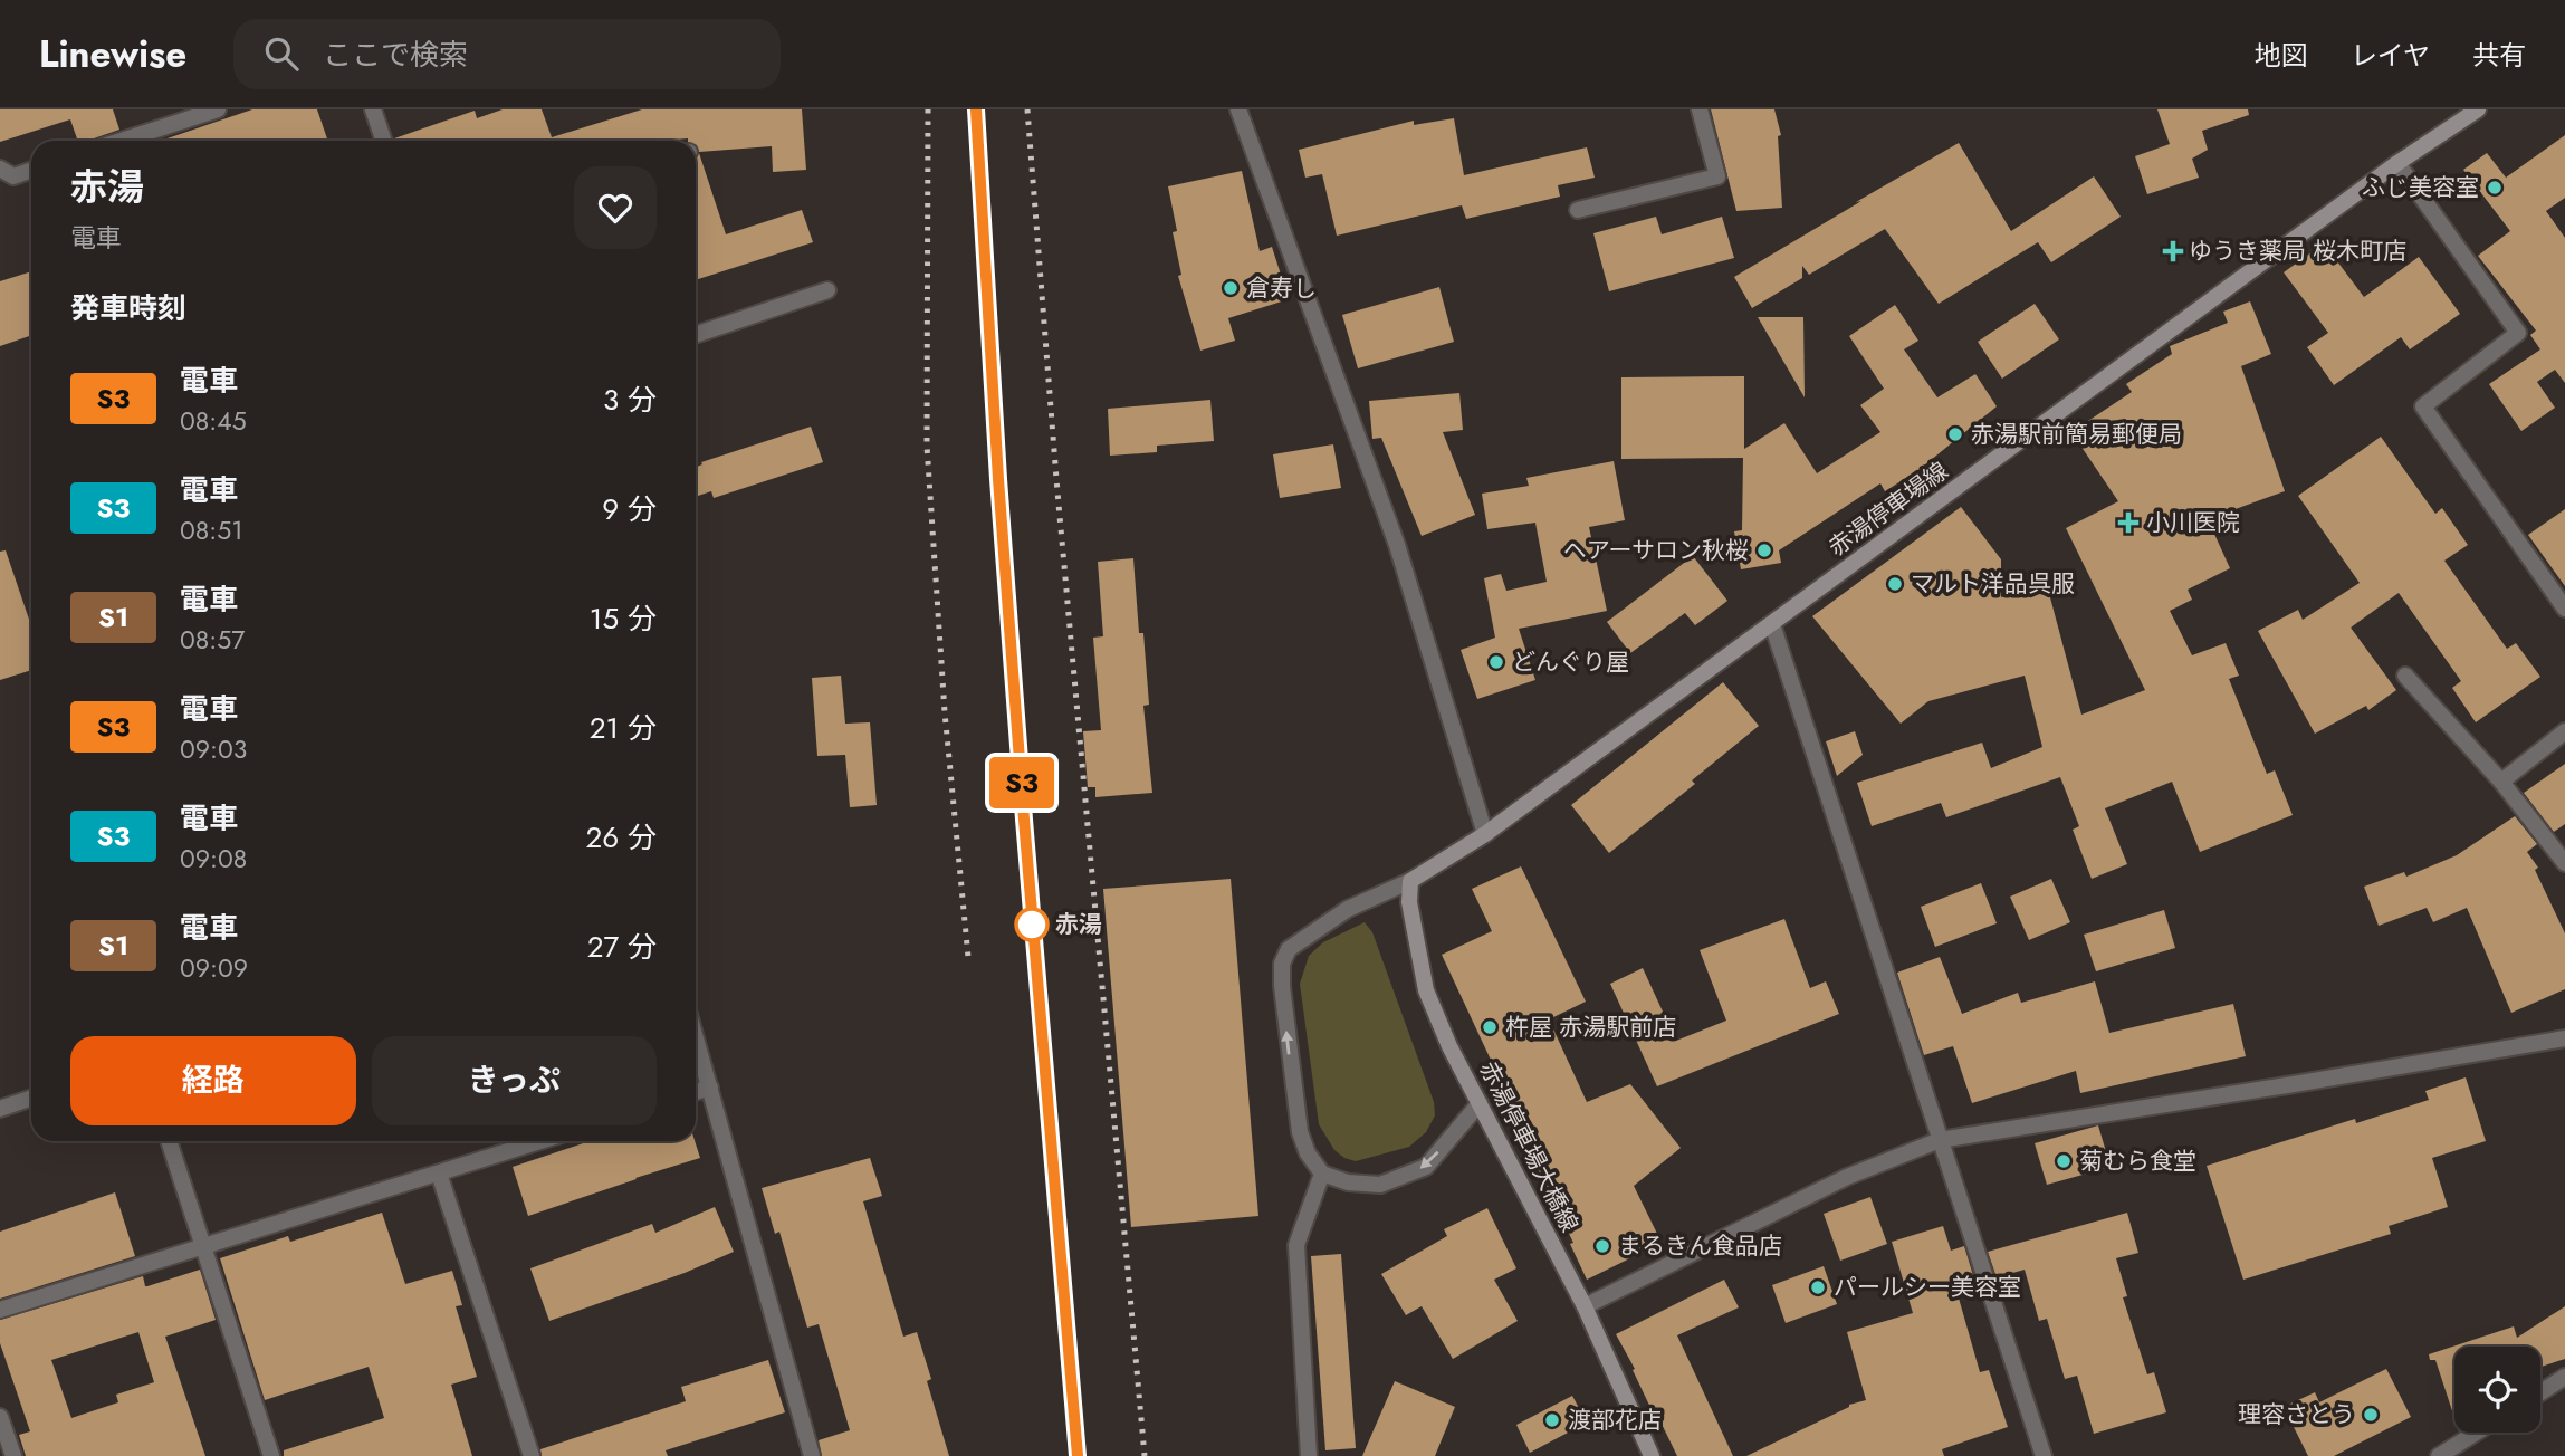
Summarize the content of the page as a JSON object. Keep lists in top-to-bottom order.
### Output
{
  "streets": {
    "main road": ["赤湯停車場線", "赤湯停車場大橋線"]
  },
  "crossings": [
    ["赤湯停車場線", "赤湯停車場大橋線"]
  ],
  "places": {
    "other": [
      "ふじ美容室",
      "倉寿し",
      "赤湯駅前簡易郵便局",
      "ヘアーサロン秋桜",
      "マルト洋品呉服",
      "どんぐり屋",
      "赤湯",
      "杵屋 赤湯駅前店",
      "菊むら食堂",
      "まるきん食品店",
      "パールシー美容室",
      "理容さとう",
      "渡部花店"
    ],
    "health": ["ゆうき薬局 桜木町店", "小川医院"]
  },
  "page": {
    "header": "Linewise",
    "search": "ここで検索",
    "nav": ["地図", "レイヤ", "共有"],
    "on_map": "S3",
    "heading": [
      ["赤湯", "電車"],
      "発車時刻"
    ],
    "list": [
      {
        "mark": "S3",
        "name": "電車",
        "note": "08:45",
        "value": "3 分"
      },
      {
        "mark": "S3",
        "name": "電車",
        "note": "08:51",
        "value": "9 分"
      },
      {
        "mark": "S1",
        "name": "電車",
        "note": "08:57",
        "value": "15 分"
      },
      {
        "mark": "S3",
        "name": "電車",
        "note": "09:03",
        "value": "21 分"
      },
      {
        "mark": "S3",
        "name": "電車",
        "note": "09:08",
        "value": "26 分"
      },
      {
        "mark": "S1",
        "name": "電車",
        "note": "09:09",
        "value": "27 分"
      }
    ],
    "buttons": ["経路", "きっぷ"]
  }
}
